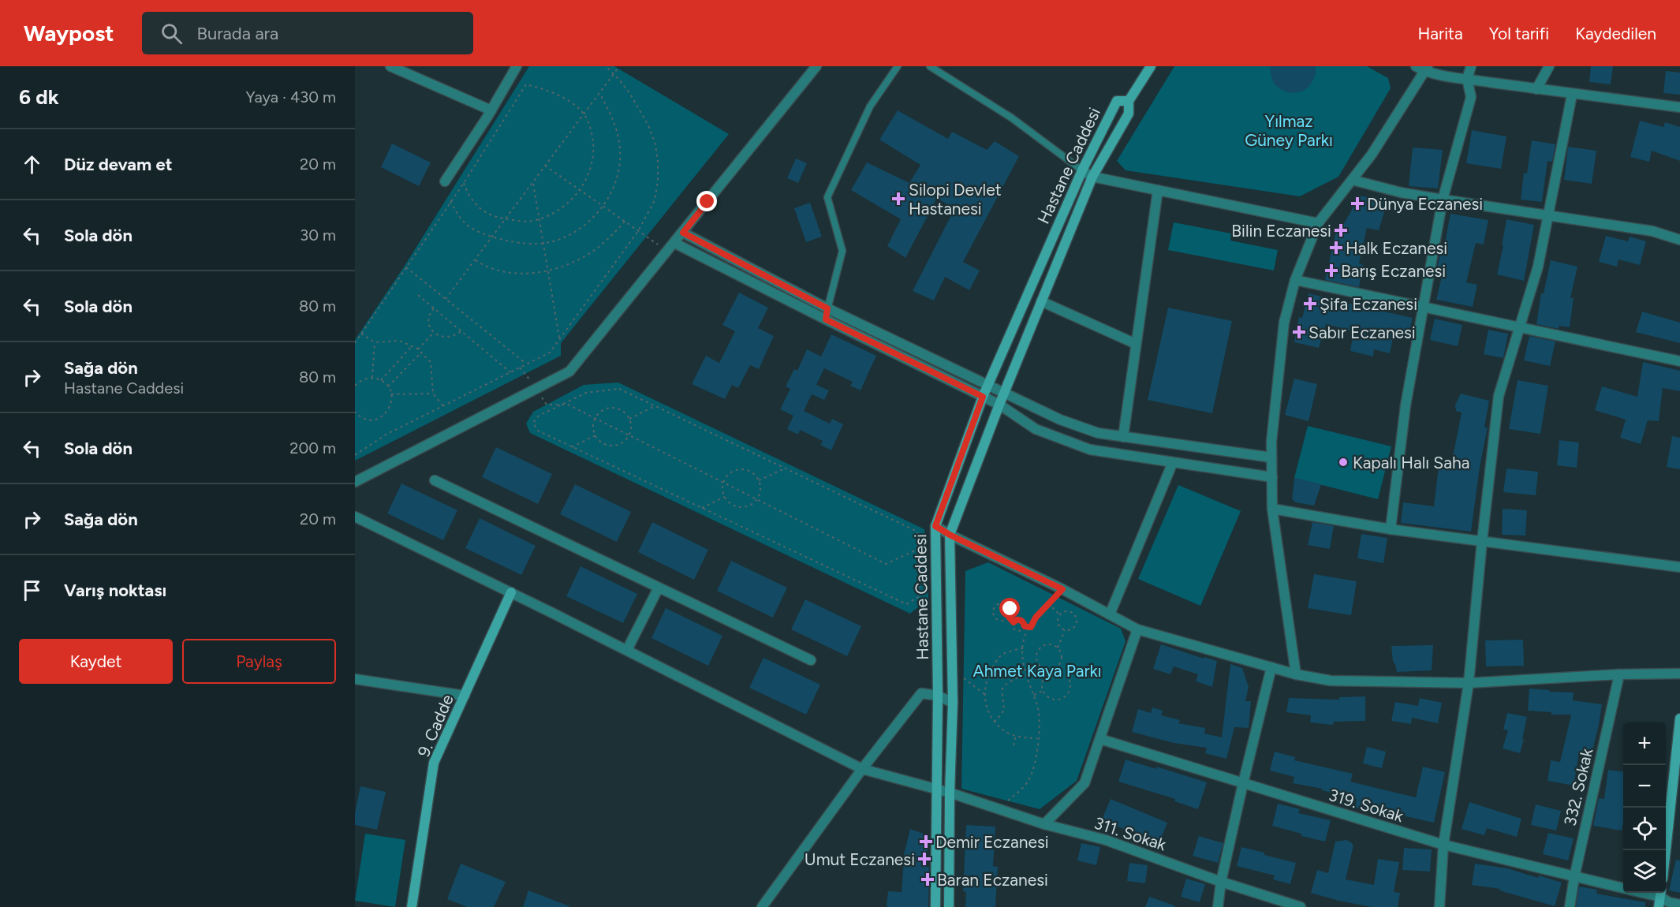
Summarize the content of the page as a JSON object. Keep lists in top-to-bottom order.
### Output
{
  "streets": {
    "main road": ["Hastane Caddesi", "9. Cadde"],
    "street": ["332. Sokak", "319. Sokak", "311. Sokak"]
  },
  "crossings": [
    ["Hastane Caddesi", "311. Sokak"],
    ["9. Cadde", "311. Sokak"],
    ["332. Sokak", "319. Sokak"]
  ],
  "parks": ["Yılmaz Güney Parkı", "Ahmet Kaya Parkı"],
  "places": {
    "health": [
      "Silopi Devlet Hastanesi",
      "Dünya Eczanesi",
      "Bilin Eczanesi",
      "Halk Eczanesi",
      "Barış Eczanesi",
      "Şifa Eczanesi",
      "Sabır Eczanesi",
      "Demir Eczanesi",
      "Umut Eczanesi",
      "Baran Eczanesi"
    ],
    "other": ["Kapalı Halı Saha"]
  },
  "page": {
    "header": "Waypost",
    "search": "Burada ara",
    "nav": ["Harita", "Yol tarifi", "Kaydedilen"],
    "heading": ["6 dk", "Yaya · 430 m"],
    "list": [
      ["Düz devam et", "20 m"],
      ["Sola dön", "30 m"],
      ["Sola dön", "80 m"],
      ["Sağa dön", "Hastane Caddesi", "80 m"],
      ["Sola dön", "200 m"],
      ["Sağa dön", "20 m"],
      "Varış noktası"
    ],
    "buttons": ["Kaydet", "Paylaş"],
    "map_buttons": ["+", "−"]
  }
}
